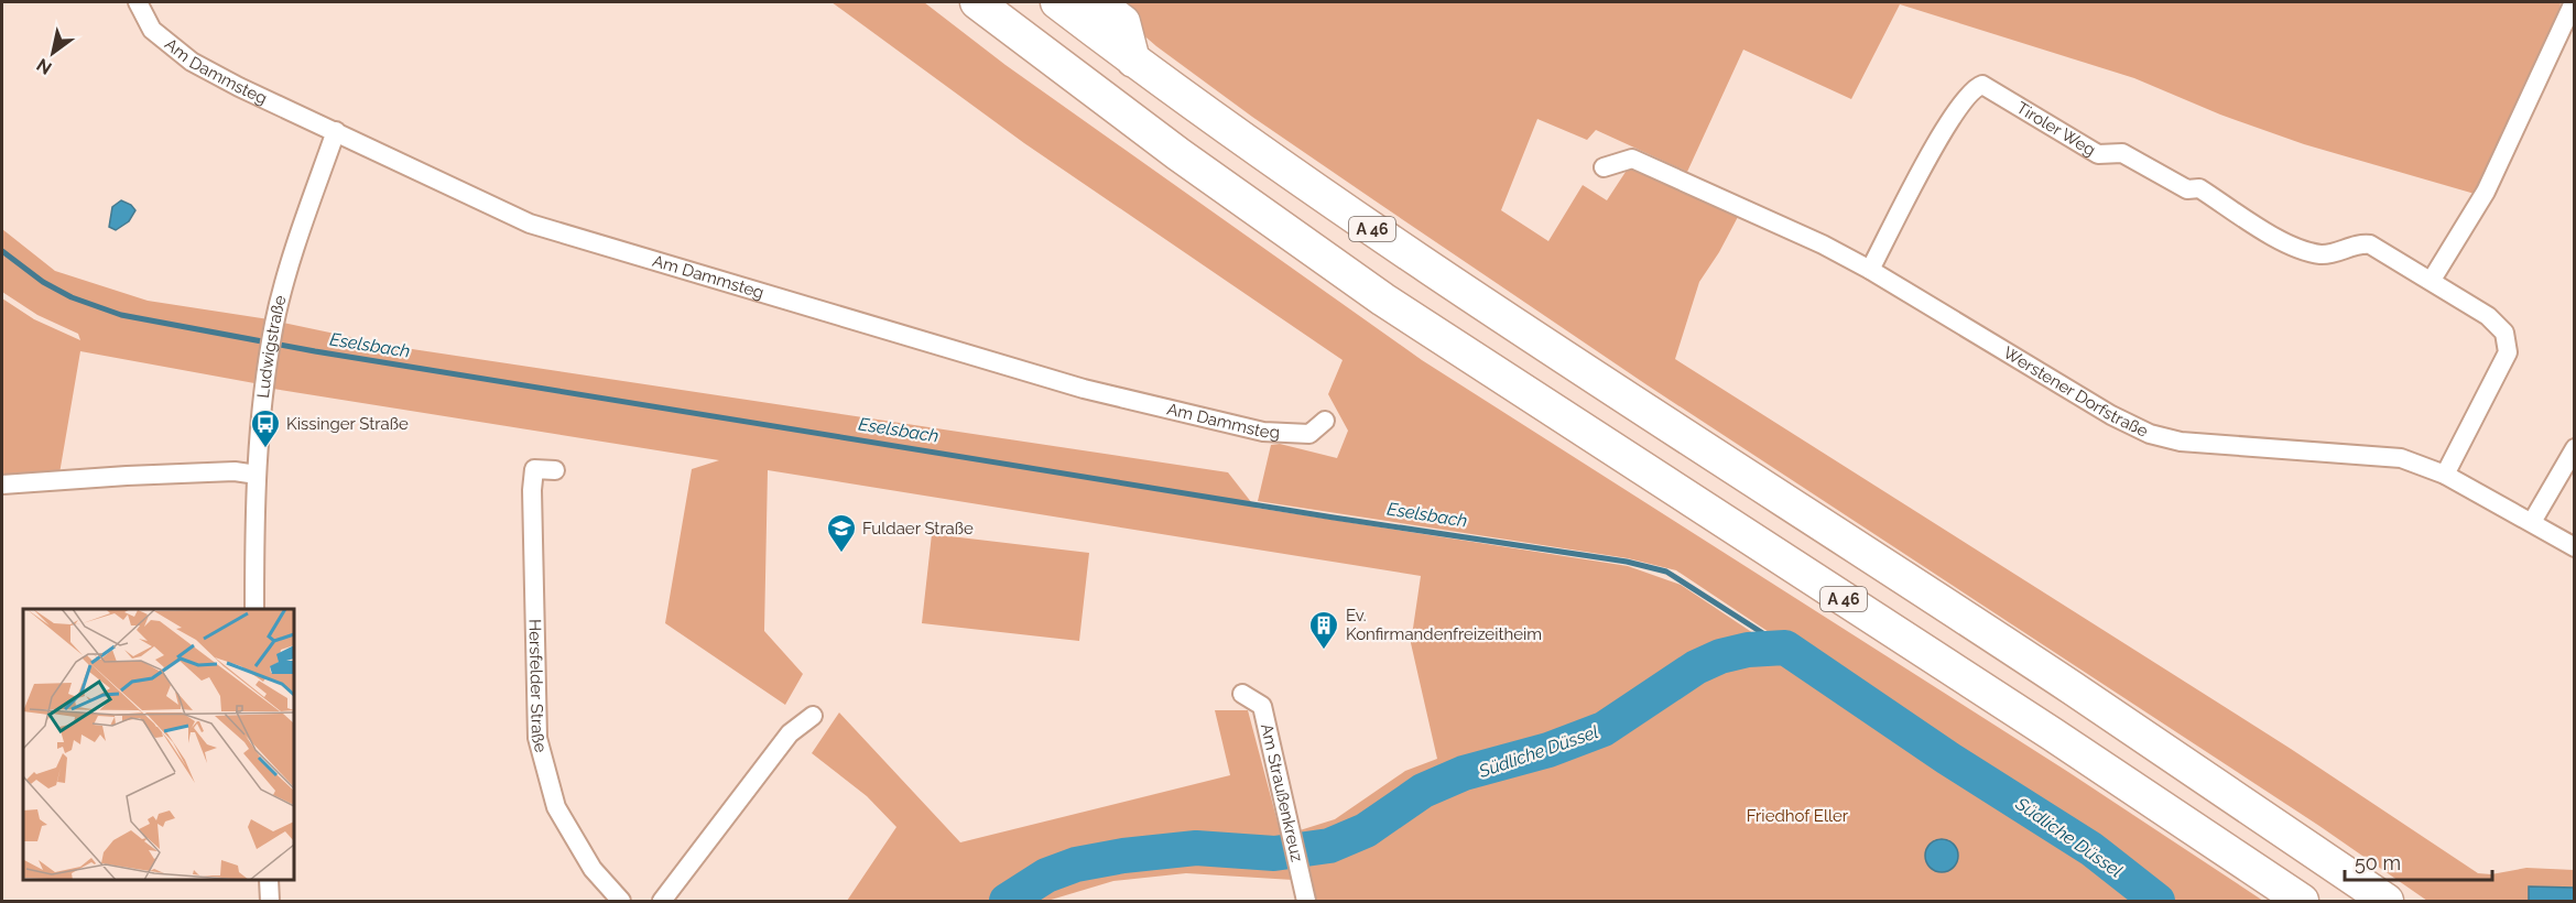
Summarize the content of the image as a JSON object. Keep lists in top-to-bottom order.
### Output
{
  "streets": {
    "highway": ["A 46"],
    "street": [
      "Am Dammsteg",
      "Tiroler Weg",
      "Ludwigstraße",
      "Werstener Dorfstraße",
      "Hersfelder Straße",
      "Am Straußenkreuz"
    ]
  },
  "crossings": [
    ["Am Dammsteg", "Ludwigstraße"],
    ["Tiroler Weg", "Werstener Dorfstraße"]
  ],
  "water": ["Eselsbach", "Südliche Düssel"],
  "parks": ["Friedhof Eller"],
  "places": {
    "bus stop": ["Kissinger Straße"],
    "school or university": ["Fuldaer Straße"],
    "building": ["Ev. Konfirmandenfreizeitheim"]
  },
  "scale_bar": "50 m",
  "north": "bottom left"
}
